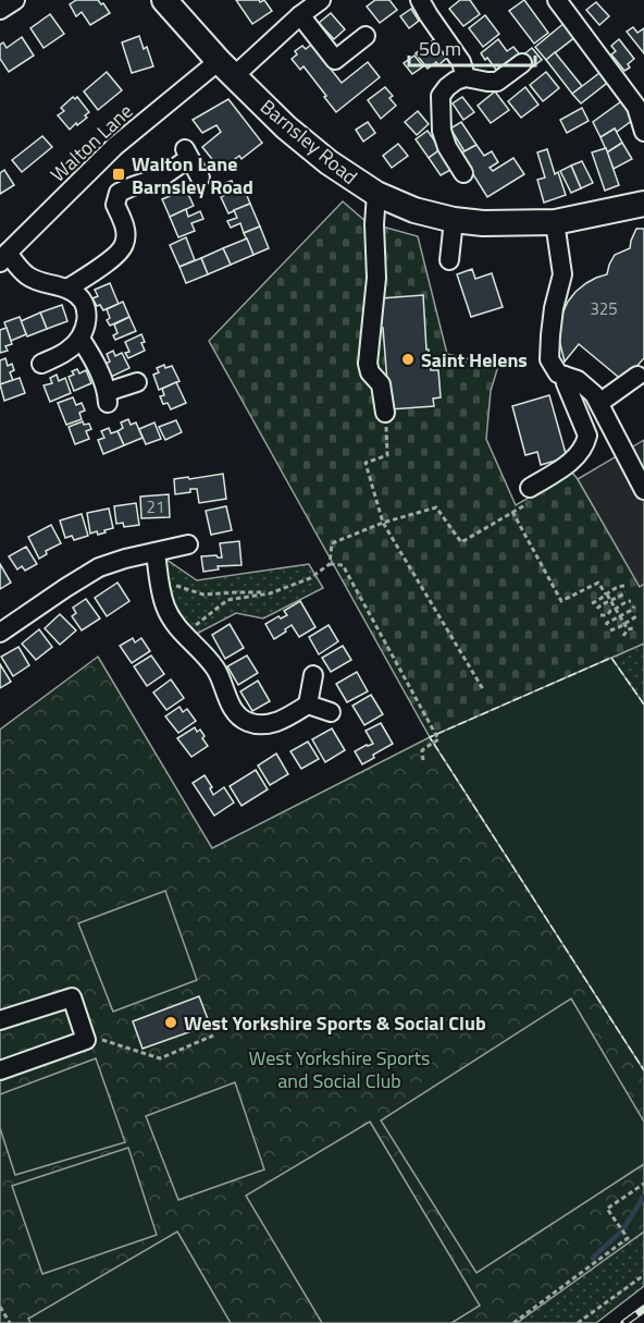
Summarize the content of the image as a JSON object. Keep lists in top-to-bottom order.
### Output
{
  "streets": {
    "main road": ["Barnsley Road"],
    "street": ["Walton Lane"]
  },
  "crossings": [
    ["Barnsley Road", "Walton Lane"]
  ],
  "parks": ["West Yorkshire Sports and Social Club"],
  "places": {
    "transit": ["Walton Lane Barnsley Road"],
    "other": ["Saint Helens", "West Yorkshire Sports & Social Club"]
  },
  "house_numbers": ["325", "21"],
  "scale_bar": "50 m"
}
